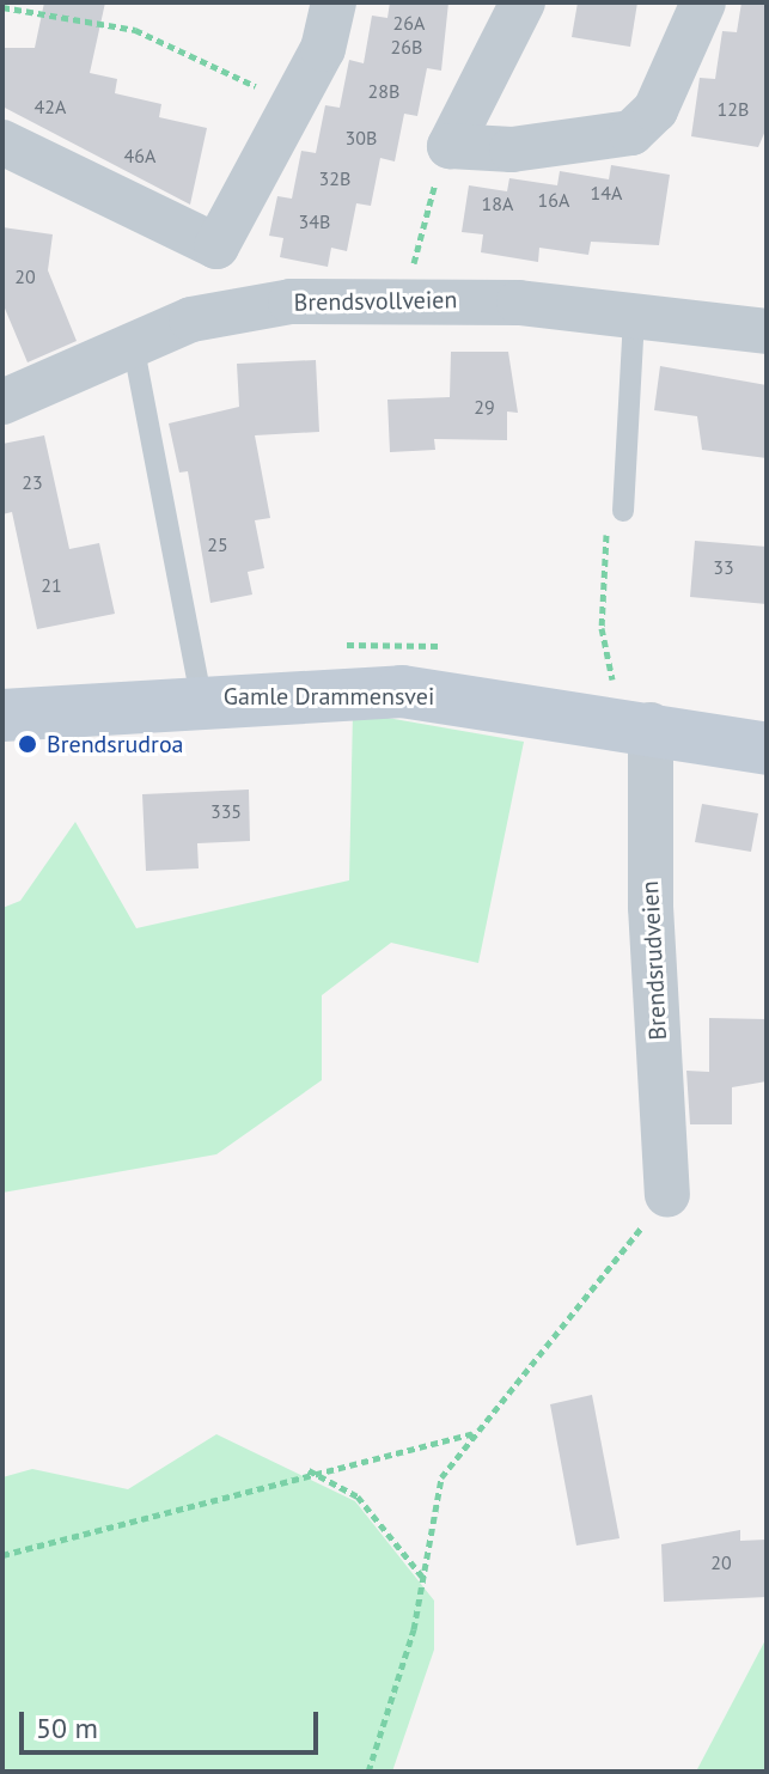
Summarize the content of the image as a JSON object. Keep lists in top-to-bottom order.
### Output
{
  "streets": {
    "main road": ["Gamle Drammensvei"],
    "street": ["Brendsvollveien", "Brendsrudveien"]
  },
  "crossings": [
    ["Gamle Drammensvei", "Brendsrudveien"]
  ],
  "places": ["Brendsrudroa"],
  "house_numbers": [
    "26A",
    "26B",
    "28B",
    "42A",
    "12B",
    "30B",
    "46A",
    "32B",
    "14A",
    "16A",
    "18A",
    "34B",
    "20",
    "29",
    "23",
    "25",
    "33",
    "21",
    "335",
    "20"
  ],
  "scale_bar": "50 m"
}
